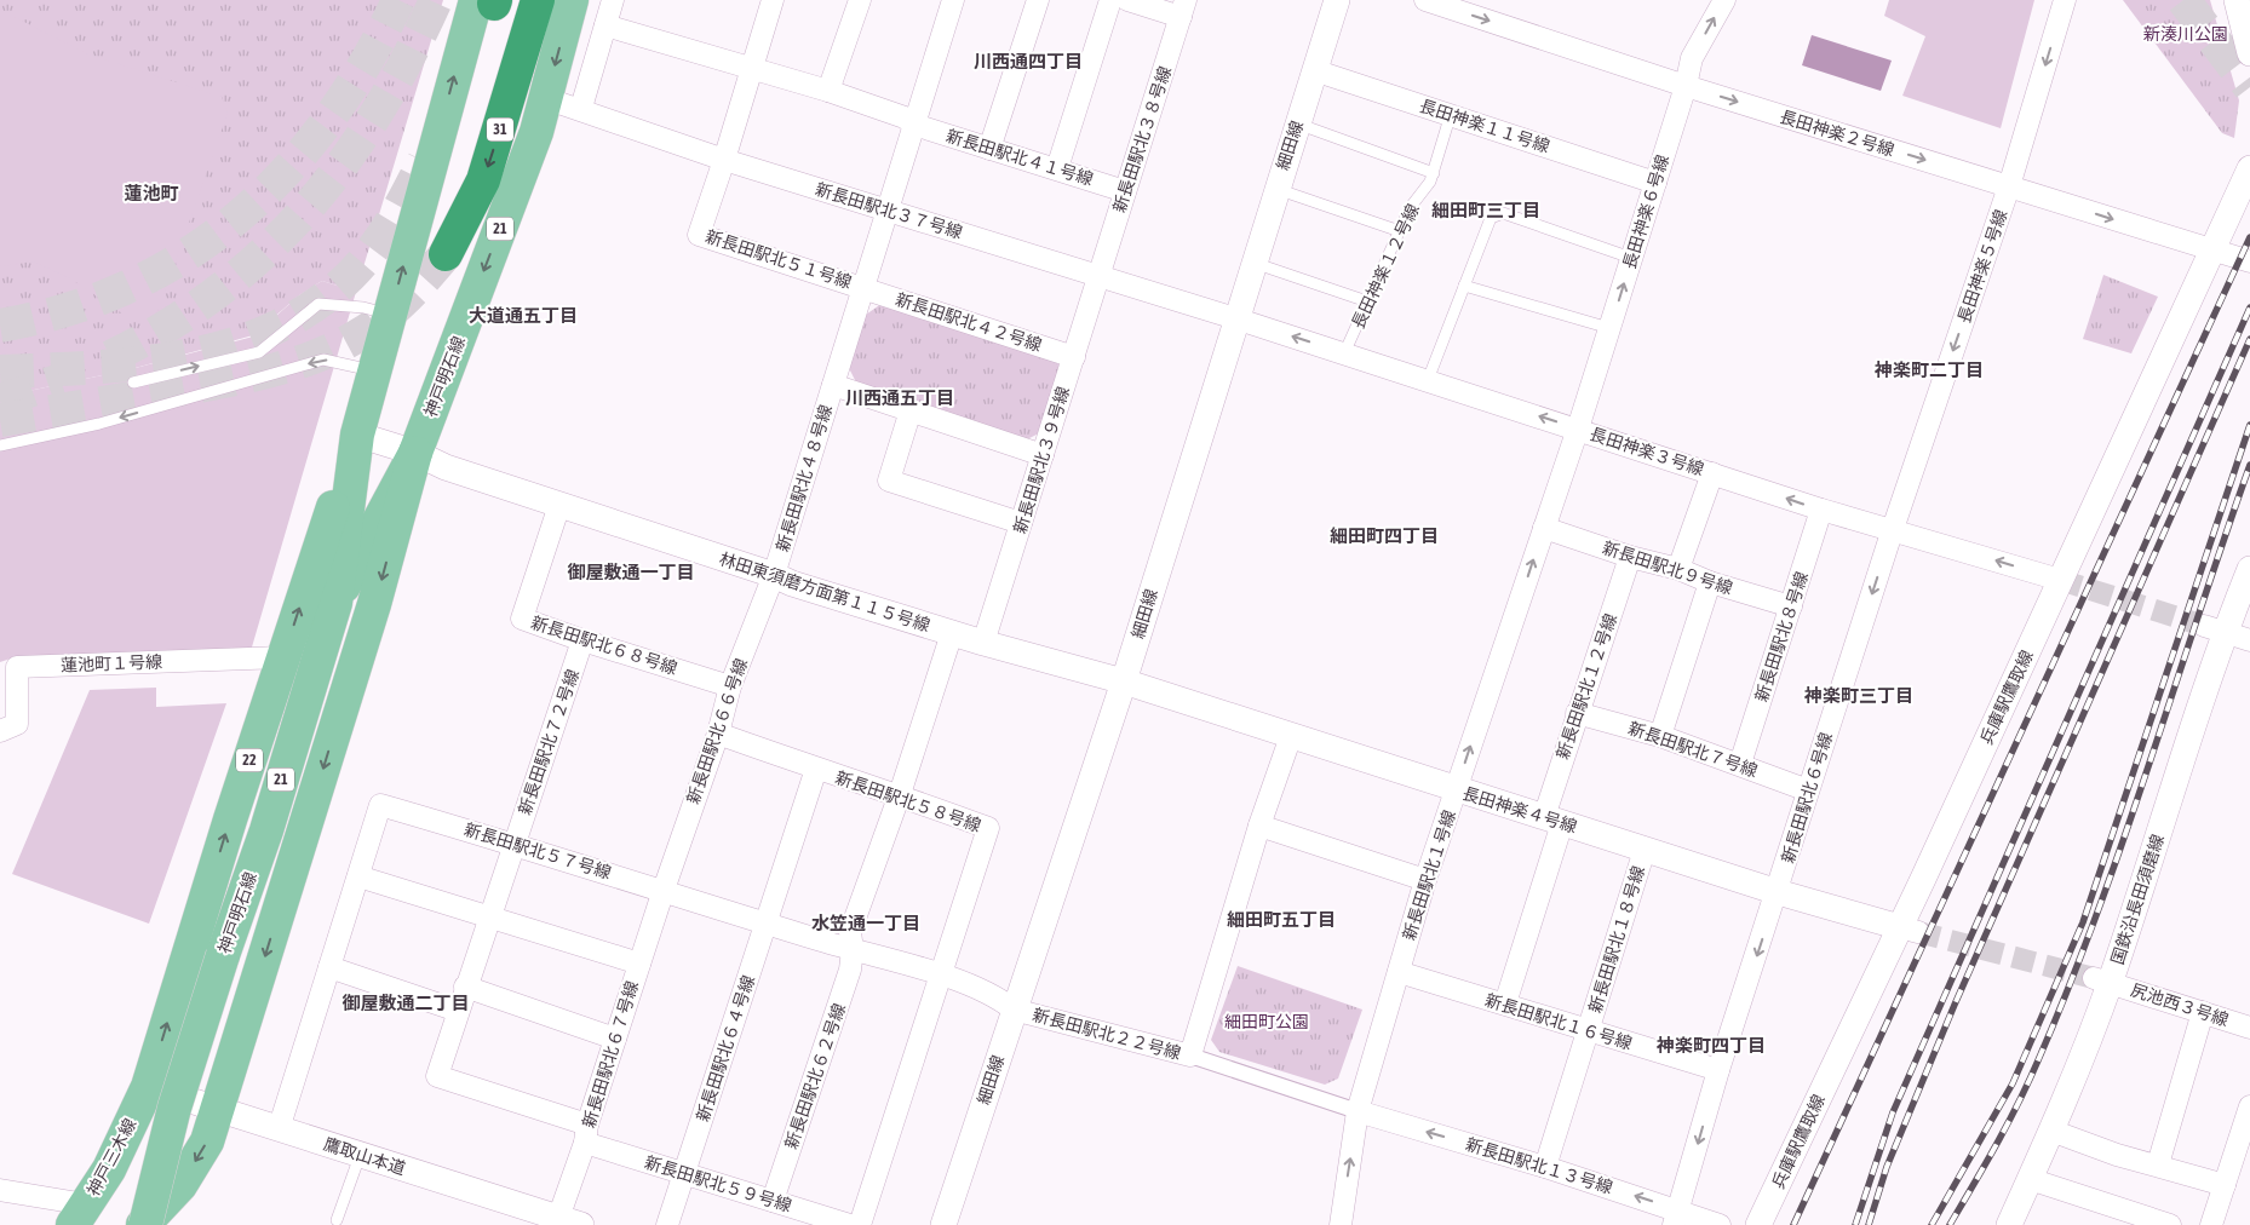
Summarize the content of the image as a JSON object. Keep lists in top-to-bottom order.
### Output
{
  "streets": {
    "highway": ["31"],
    "main road": [
      "21",
      "神戸明石線",
      "22",
      "神戸三木線"
    ],
    "street": [
      "長田神楽１１号線",
      "長田神楽２号線",
      "新長田駅北３８号線",
      "細田線",
      "新長田駅北４１号線",
      "新長田駅北３７号線",
      "長田神楽６号線",
      "新長田駅北５１号線",
      "長田神楽５号線",
      "新長田駅北４２号線",
      "長田神楽３号線",
      "新長田駅北３９号線",
      "新長田駅北４８号線",
      "新長田駅北９号線",
      "林田東須磨方面第１１５号線",
      "新長田駅北８号線",
      "新長田駅北６８号線",
      "蓮池町１号線",
      "新長田駅北１２号線",
      "兵庫駅鷹取線",
      "新長田駅北６６号線",
      "新長田駅北７２号線",
      "新長田駅北７号線",
      "新長田駅北６号線",
      "新長田駅北５８号線",
      "長田神楽４号線",
      "新長田駅北５７号線",
      "新長田駅北１号線",
      "国鉄沿長田須磨線",
      "新長田駅北１８号線",
      "尻池西３号線",
      "新長田駅北１６号線",
      "新長田駅北２２号線",
      "新長田駅北６４号線",
      "新長田駅北６７号線",
      "新長田駅北６２号線",
      "鷹取山本道",
      "新長田駅北１３号線",
      "新長田駅北５９号線"
    ],
    "lane": ["長田神楽１２号線"]
  },
  "crossings": [
    ["長田神楽１１号線", "細田線"],
    ["長田神楽１１号線", "長田神楽６号線"],
    ["長田神楽１１号線", "長田神楽１２号線"],
    ["長田神楽２号線", "長田神楽６号線"],
    ["長田神楽２号線", "長田神楽５号線"],
    ["長田神楽２号線", "兵庫駅鷹取線"],
    ["新長田駅北３８号線", "新長田駅北４１号線"],
    ["新長田駅北３８号線", "新長田駅北３７号線"],
    ["新長田駅北３８号線", "新長田駅北３９号線"],
    ["細田線", "新長田駅北３７号線"],
    ["細田線", "長田神楽３号線"],
    ["細田線", "林田東須磨方面第１１５号線"],
    ["細田線", "長田神楽４号線"],
    ["細田線", "新長田駅北５７号線"],
    ["細田線", "新長田駅北２２号線"],
    ["新長田駅北４１号線", "新長田駅北４８号線"],
    ["新長田駅北３７号線", "新長田駅北５１号線"],
    ["新長田駅北３７号線", "神戸明石線"],
    ["新長田駅北３７号線", "長田神楽３号線"],
    ["新長田駅北３７号線", "新長田駅北３９号線"],
    ["新長田駅北３７号線", "新長田駅北４８号線"],
    ["長田神楽６号線", "長田神楽３号線"],
    ["長田神楽６号線", "新長田駅北１号線"],
    ["新長田駅北５１号線", "新長田駅北４２号線"],
    ["新長田駅北５１号線", "新長田駅北４８号線"],
    ["長田神楽１２号線", "長田神楽３号線"],
    ["長田神楽５号線", "長田神楽３号線"],
    ["長田神楽５号線", "新長田駅北６号線"],
    ["新長田駅北４２号線", "新長田駅北３９号線"],
    ["新長田駅北４２号線", "新長田駅北４８号線"],
    ["神戸明石線", "林田東須磨方面第１１５号線"],
    ["神戸明石線", "22"],
    ["長田神楽３号線", "新長田駅北８号線"],
    ["長田神楽３号線", "兵庫駅鷹取線"],
    ["長田神楽３号線", "新長田駅北６号線"],
    ["長田神楽３号線", "新長田駅北１号線"],
    ["新長田駅北３９号線", "林田東須磨方面第１１５号線"],
    ["新長田駅北４８号線", "林田東須磨方面第１１５号線"],
    ["新長田駅北４８号線", "新長田駅北６６号線"],
    ["新長田駅北９号線", "新長田駅北８号線"],
    ["新長田駅北９号線", "新長田駅北１２号線"],
    ["新長田駅北９号線", "新長田駅北１号線"],
    ["林田東須磨方面第１１５号線", "新長田駅北６８号線"],
    ["林田東須磨方面第１１５号線", "新長田駅北６６号線"],
    ["林田東須磨方面第１１５号線", "22"],
    ["林田東須磨方面第１１５号線", "長田神楽４号線"],
    ["林田東須磨方面第１１５号線", "新長田駅北６２号線"],
    ["新長田駅北８号線", "新長田駅北７号線"],
    ["新長田駅北６８号線", "新長田駅北６６号線"],
    ["新長田駅北６８号線", "新長田駅北７２号線"],
    ["蓮池町１号線", "22"],
    ["新長田駅北１２号線", "新長田駅北７号線"],
    ["新長田駅北１２号線", "長田神楽４号線"],
    ["新長田駅北１２号線", "新長田駅北１６号線"],
    ["兵庫駅鷹取線", "長田神楽４号線"],
    ["新長田駅北６６号線", "新長田駅北５８号線"],
    ["新長田駅北６６号線", "新長田駅北５７号線"],
    ["新長田駅北６６号線", "新長田駅北６７号線"],
    ["新長田駅北７２号線", "新長田駅北５７号線"],
    ["新長田駅北７２号線", "新長田駅北５９号線"],
    ["新長田駅北７号線", "新長田駅北６号線"],
    ["22", "鷹取山本道"],
    ["22", "神戸三木線"],
    ["新長田駅北６号線", "長田神楽４号線"],
    ["新長田駅北６号線", "新長田駅北１６号線"],
    ["新長田駅北６号線", "新長田駅北１３号線"],
    ["新長田駅北５８号線", "新長田駅北５７号線"],
    ["新長田駅北５８号線", "新長田駅北６４号線"],
    ["新長田駅北５８号線", "新長田駅北６２号線"],
    ["長田神楽４号線", "新長田駅北１号線"],
    ["長田神楽４号線", "新長田駅北１８号線"],
    ["長田神楽４号線", "新長田駅北２２号線"],
    ["新長田駅北５７号線", "新長田駅北２２号線"],
    ["新長田駅北５７号線", "新長田駅北６４号線"],
    ["新長田駅北５７号線", "新長田駅北６７号線"],
    ["新長田駅北５７号線", "新長田駅北６２号線"],
    ["新長田駅北５７号線", "鷹取山本道"],
    ["新長田駅北１号線", "新長田駅北１６号線"],
    ["新長田駅北１号線", "新長田駅北１３号線"],
    ["国鉄沿長田須磨線", "尻池西３号線"],
    ["新長田駅北１８号線", "新長田駅北１６号線"],
    ["新長田駅北１８号線", "新長田駅北１３号線"],
    ["新長田駅北６４号線", "新長田駅北５９号線"],
    ["新長田駅北６７号線", "鷹取山本道"],
    ["新長田駅北６７号線", "新長田駅北５９号線"],
    ["新長田駅北６２号線", "新長田駅北５９号線"],
    ["鷹取山本道", "神戸三木線"]
  ],
  "one_way": [
    "長田神楽２号線",
    "長田神楽６号線",
    "長田神楽５号線",
    "長田神楽３号線",
    "新長田駅北１３号線"
  ],
  "districts": [
    "川西通四丁目",
    "蓮池町",
    "細田町三丁目",
    "大道通五丁目",
    "神楽町二丁目",
    "川西通五丁目",
    "細田町四丁目",
    "御屋敷通一丁目",
    "神楽町三丁目",
    "細田町五丁目",
    "水笠通一丁目",
    "御屋敷通二丁目",
    "神楽町四丁目"
  ],
  "parks": ["新湊川公園", "細田町公園"]
}
